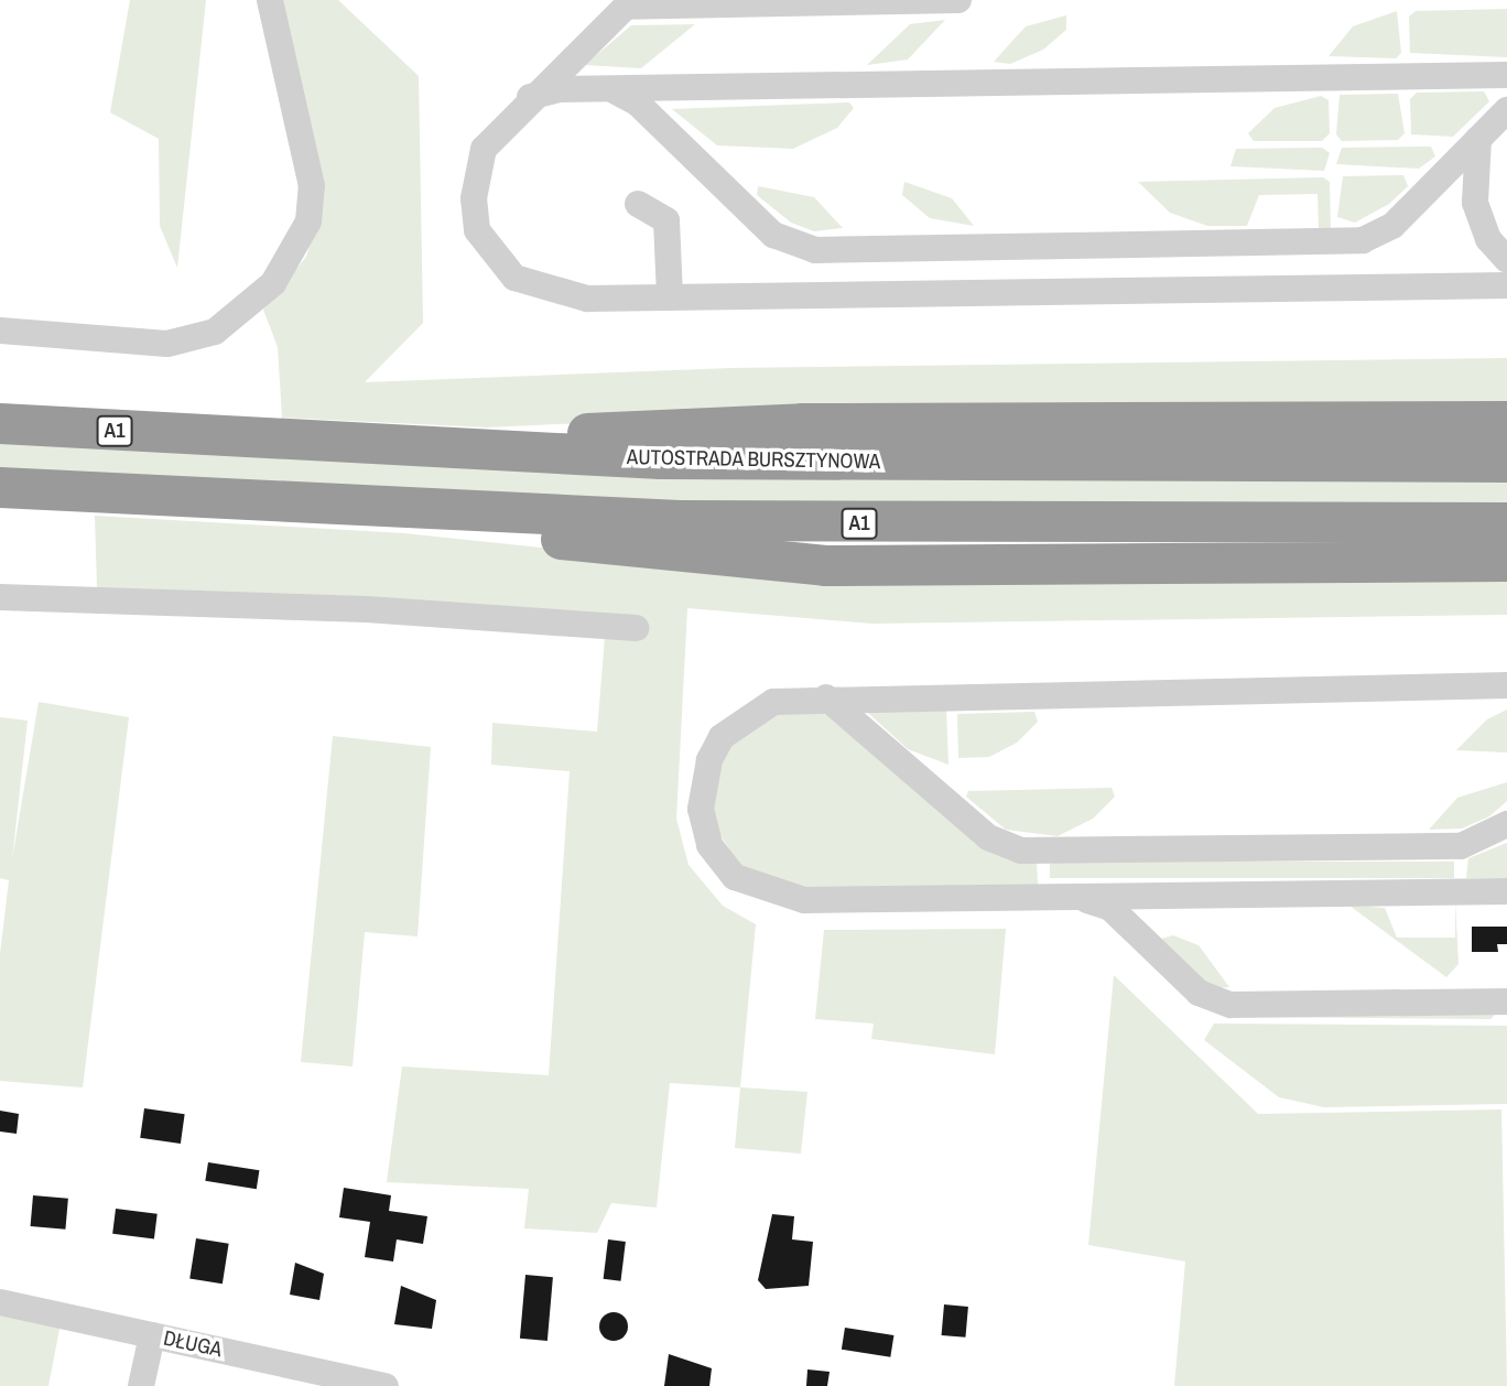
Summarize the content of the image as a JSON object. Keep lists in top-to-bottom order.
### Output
{
  "streets": {
    "highway": ["A1", "AUTOSTRADA BURSZTYNOWA"],
    "street": ["DŁUGA"]
  }
}
